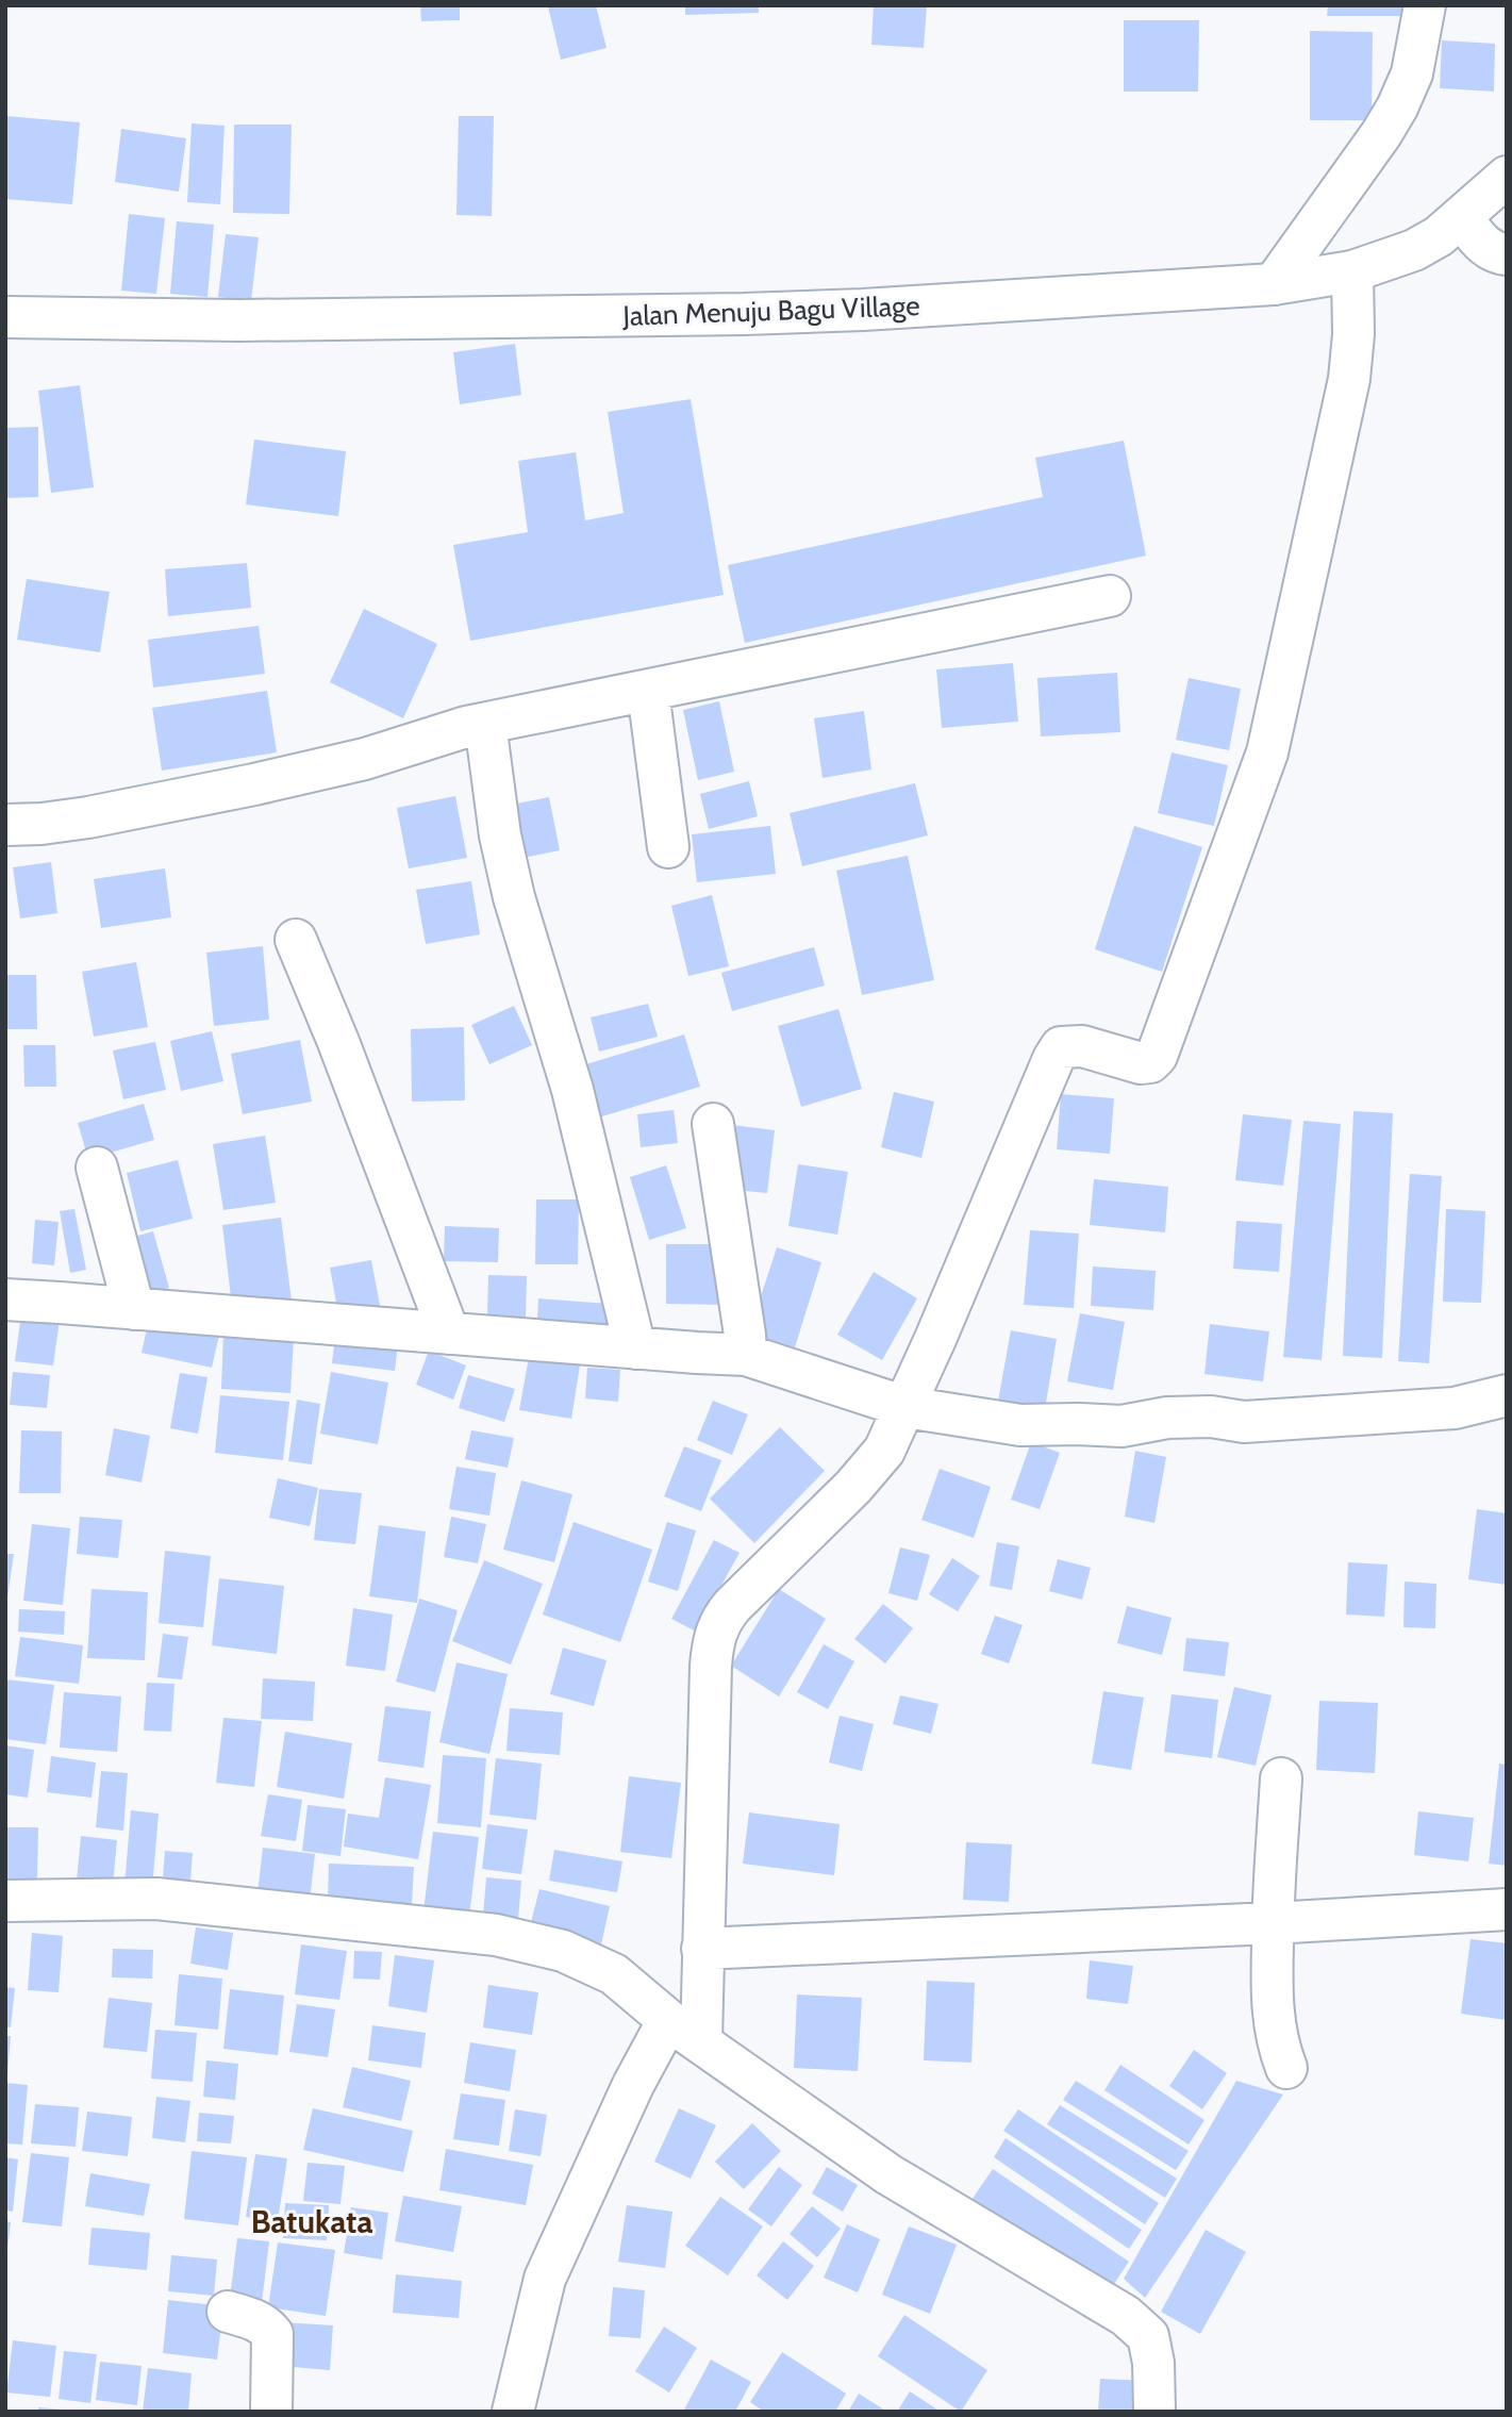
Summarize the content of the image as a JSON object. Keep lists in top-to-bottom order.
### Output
{
  "streets": {
    "street": ["Jalan Menuju Bagu Village"]
  },
  "districts": ["Batukata"]
}
